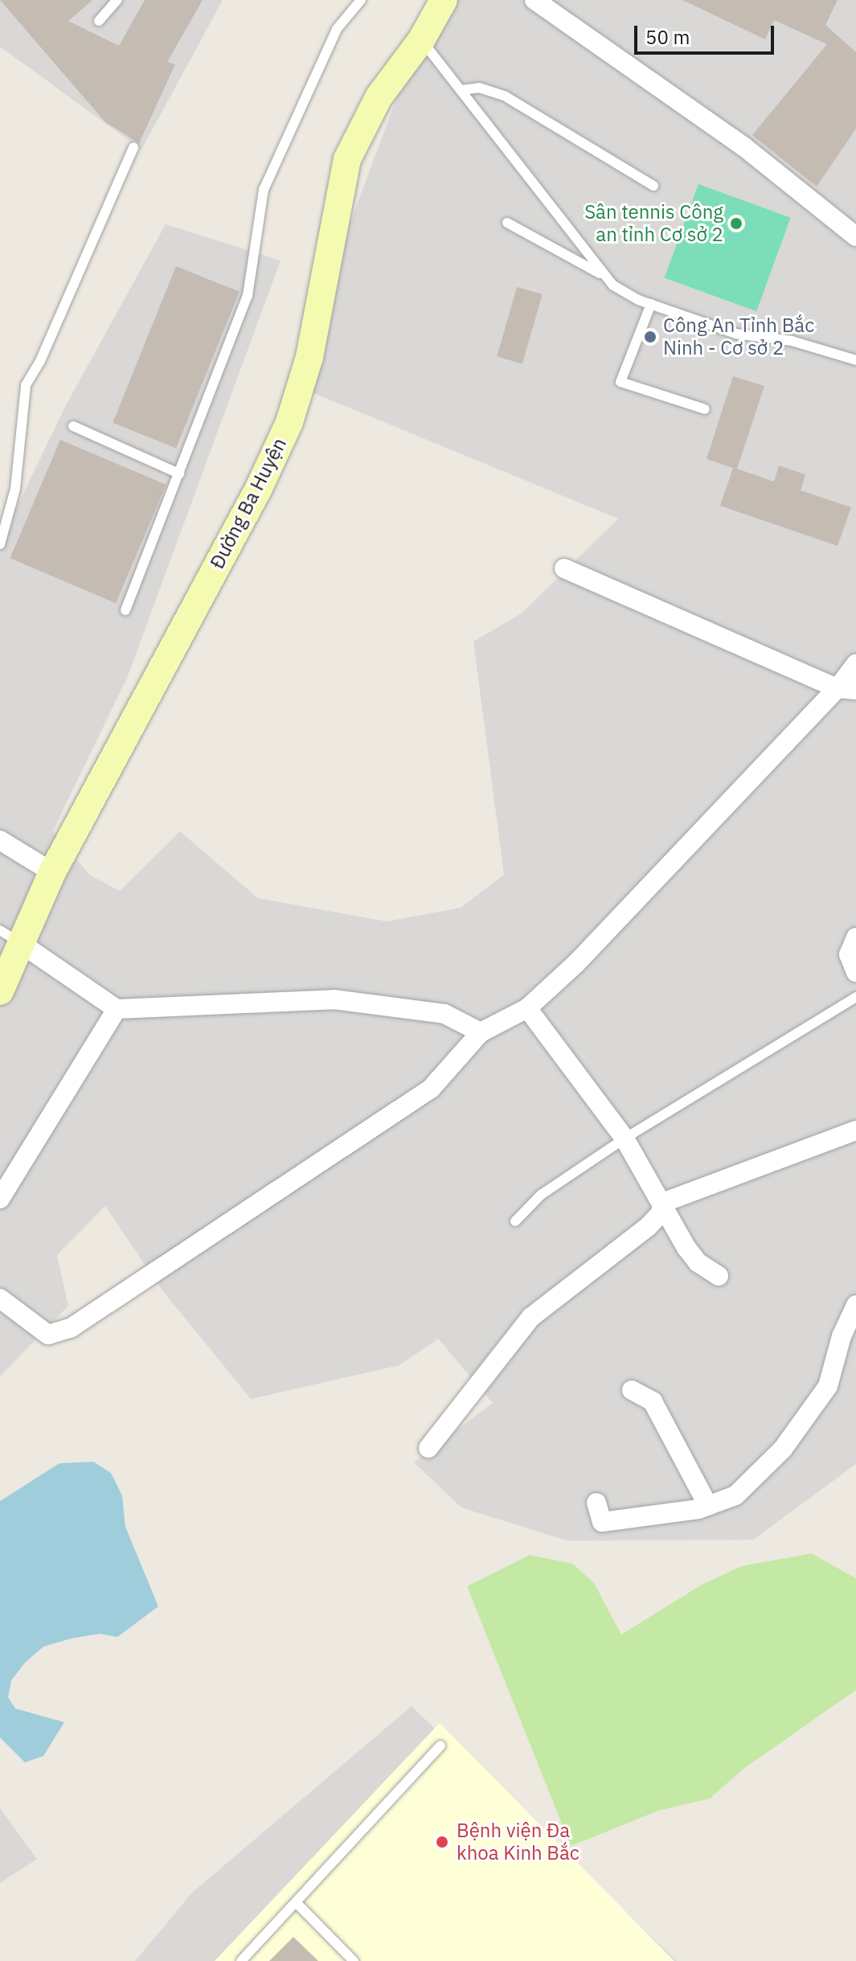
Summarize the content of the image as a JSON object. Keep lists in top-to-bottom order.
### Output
{
  "streets": {
    "street": ["Đường Ba Huyện"]
  },
  "places": ["Sân tennis Công an tỉnh Cơ sở 2", "Công An Tỉnh Bắc Ninh - Cơ sở 2", "Bệnh viện Đa khoa Kinh Bắc"],
  "scale_bar": "50 m"
}
